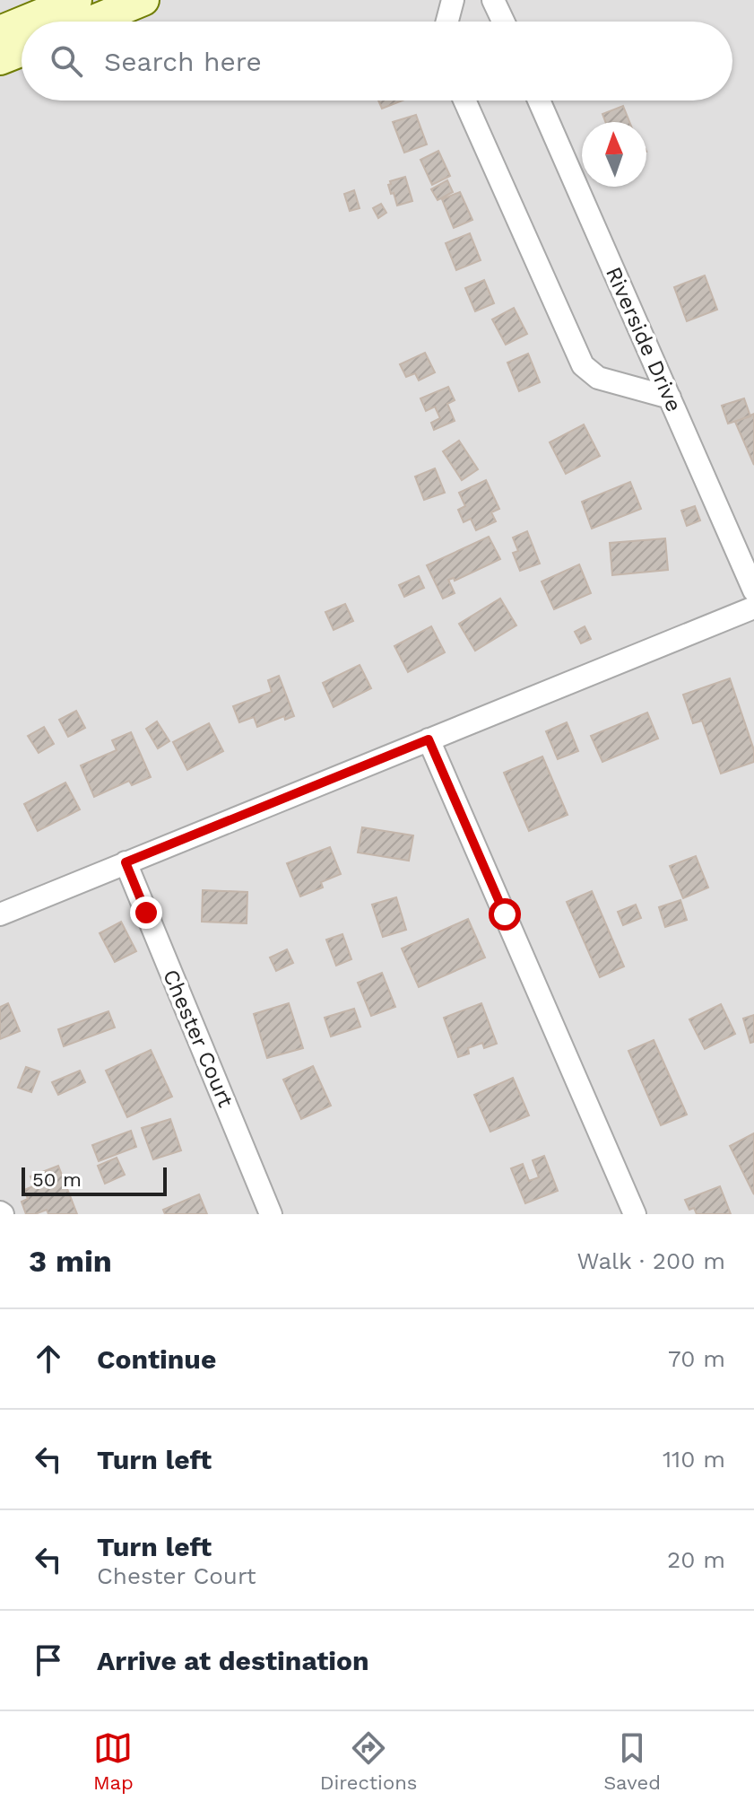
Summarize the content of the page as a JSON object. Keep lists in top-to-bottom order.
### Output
{
  "streets": {
    "street": ["Riverside Drive", "Chester Court"]
  },
  "scale_bar": "50 m",
  "north": "top",
  "page": {
    "search": "Search here",
    "scale": "50 m",
    "heading": ["3 min", "Walk · 200 m"],
    "list": [
      ["Continue", "70 m"],
      ["Turn left", "110 m"],
      ["Turn left", "Chester Court", "20 m"],
      "Arrive at destination"
    ],
    "nav": ["Map", "Directions", "Saved"]
  }
}
